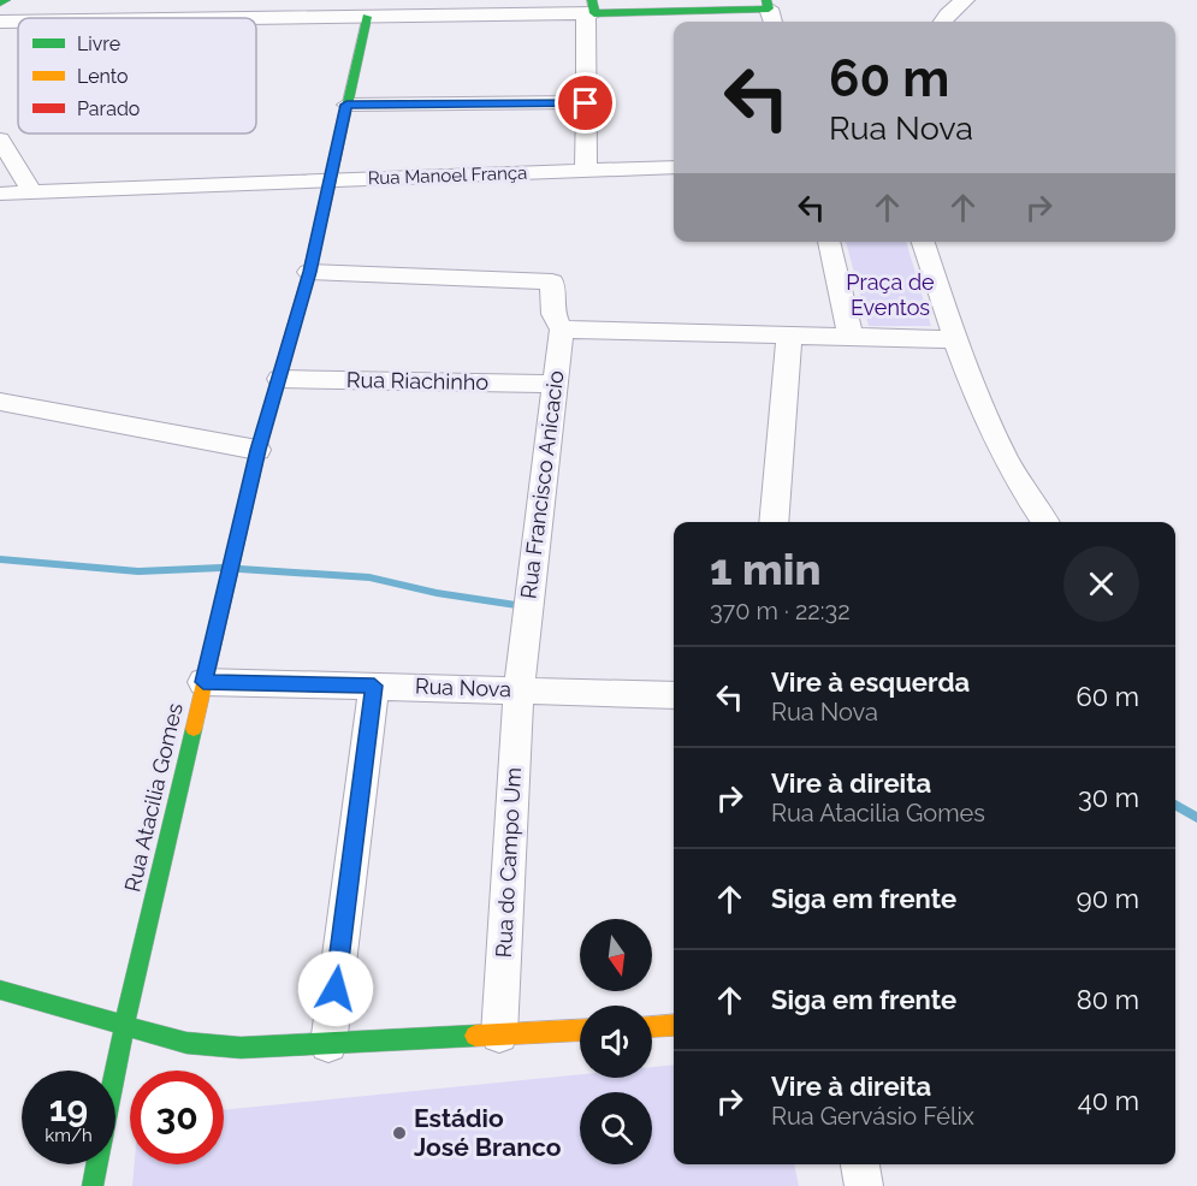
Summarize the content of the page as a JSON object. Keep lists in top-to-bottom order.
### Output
{
  "streets": {
    "street": [
      "Rua Manoel França",
      "Rua Riachinho",
      "Rua Francisco Anicacio",
      "Rua Nova",
      "Rua Atacilia Gomes",
      "Rua do Campo Um"
    ]
  },
  "crossings": [
    ["Rua Manoel França", "Rua Atacilia Gomes"],
    ["Rua Riachinho", "Rua Francisco Anicacio"],
    ["Rua Riachinho", "Rua Atacilia Gomes"],
    ["Rua Francisco Anicacio", "Rua Nova"],
    ["Rua Francisco Anicacio", "Rua Atacilia Gomes"],
    ["Rua Francisco Anicacio", "Rua do Campo Um"],
    ["Rua Nova", "Rua Atacilia Gomes"],
    ["Rua Nova", "Rua do Campo Um"]
  ],
  "parks": ["Praça de Eventos"],
  "places": ["Estádio José Branco"],
  "legend": ["Livre", "Lento", "Parado"],
  "north": "bottom",
  "page": {
    "turn": ["60 m", "Rua Nova"],
    "heading": ["1 min", "370 m · 22:32"],
    "list": [
      {
        "name": "Vire à esquerda",
        "note": "Rua Nova",
        "value": "60 m"
      },
      {
        "name": "Vire à direita",
        "note": "Rua Atacilia Gomes",
        "value": "30 m"
      },
      {
        "name": "Siga em frente",
        "value": "90 m"
      },
      {
        "name": "Siga em frente",
        "value": "80 m"
      },
      {
        "name": "Vire à direita",
        "note": "Rua Gervásio Félix",
        "value": "40 m"
      }
    ],
    "speed": "19 km/h",
    "limit": "30"
  }
}
